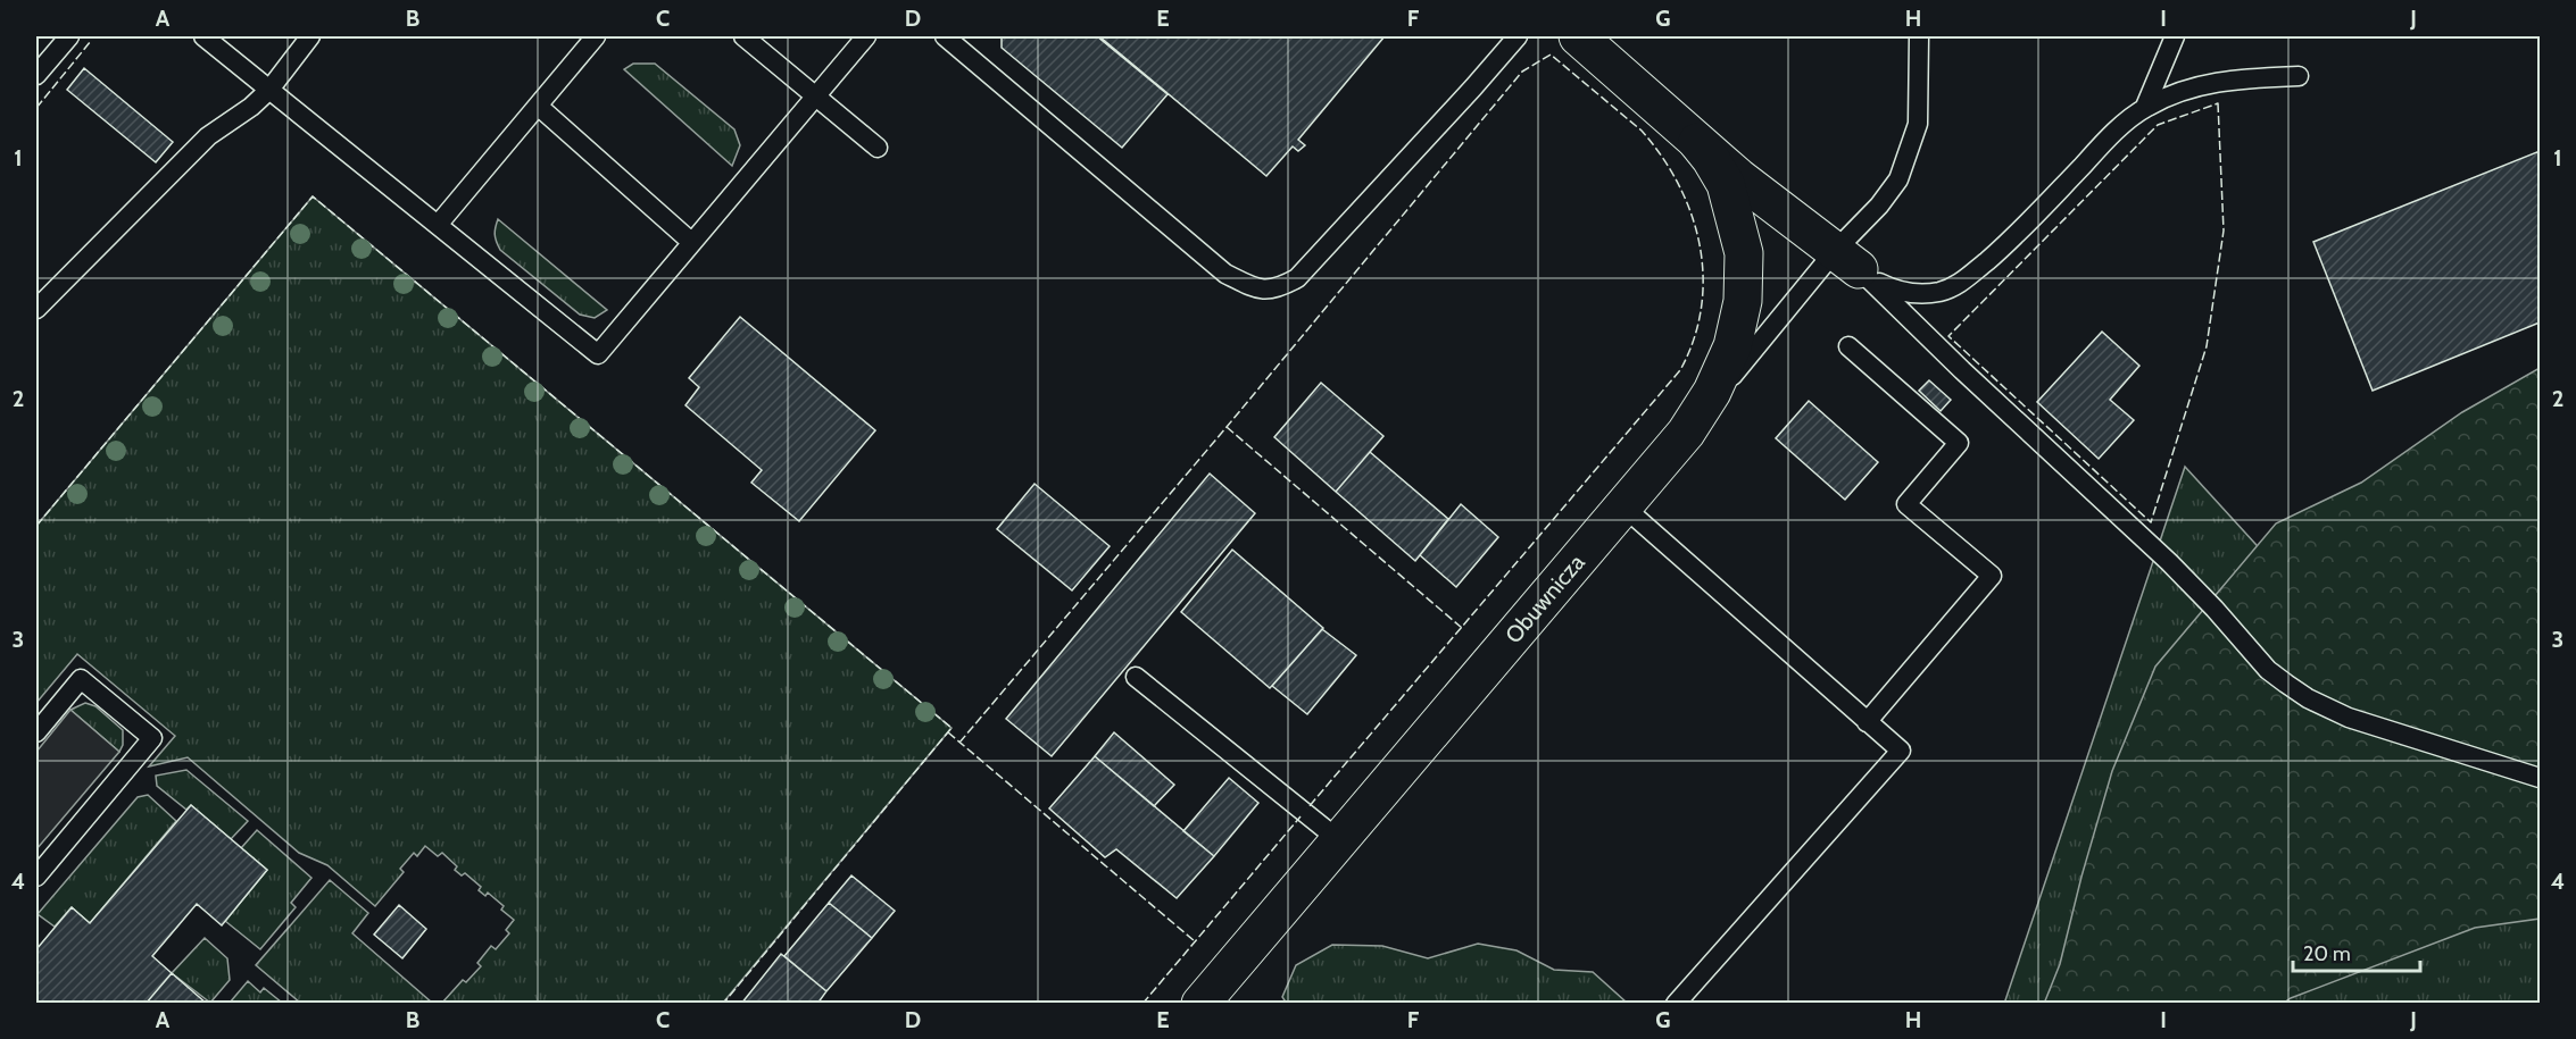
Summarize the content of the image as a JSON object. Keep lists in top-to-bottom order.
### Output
{
  "streets": {
    "street": ["Obuwnicza"]
  },
  "scale_bar": "20 m",
  "grid": {
    "columns": [
      "A",
      "B",
      "C",
      "D",
      "E",
      "F",
      "G",
      "H",
      "I",
      "J"
    ],
    "rows": [
      "1",
      "2",
      "3",
      "4"
    ]
  }
}
